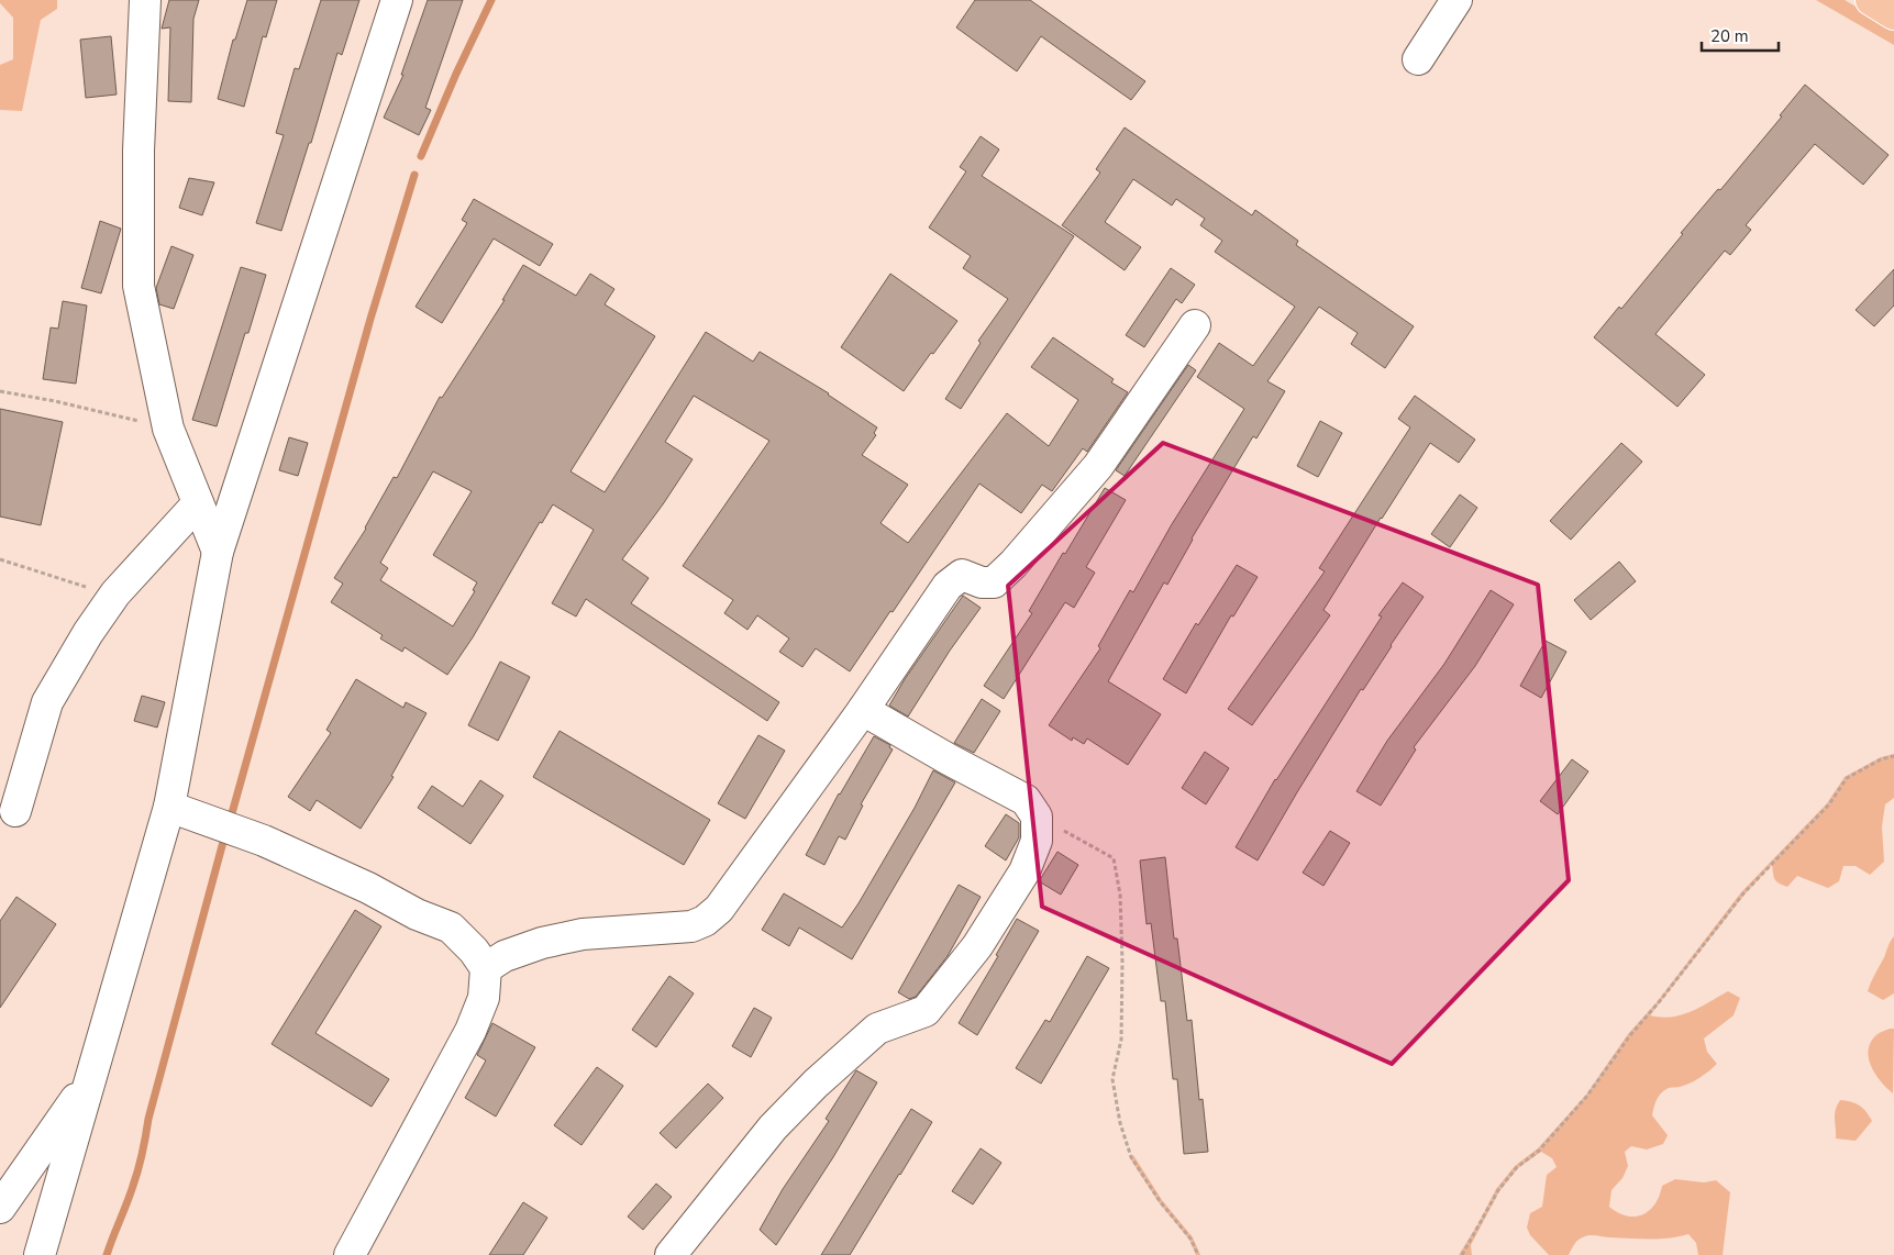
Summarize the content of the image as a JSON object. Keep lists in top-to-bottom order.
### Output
{
  "scale_bar": "20 m"
}
